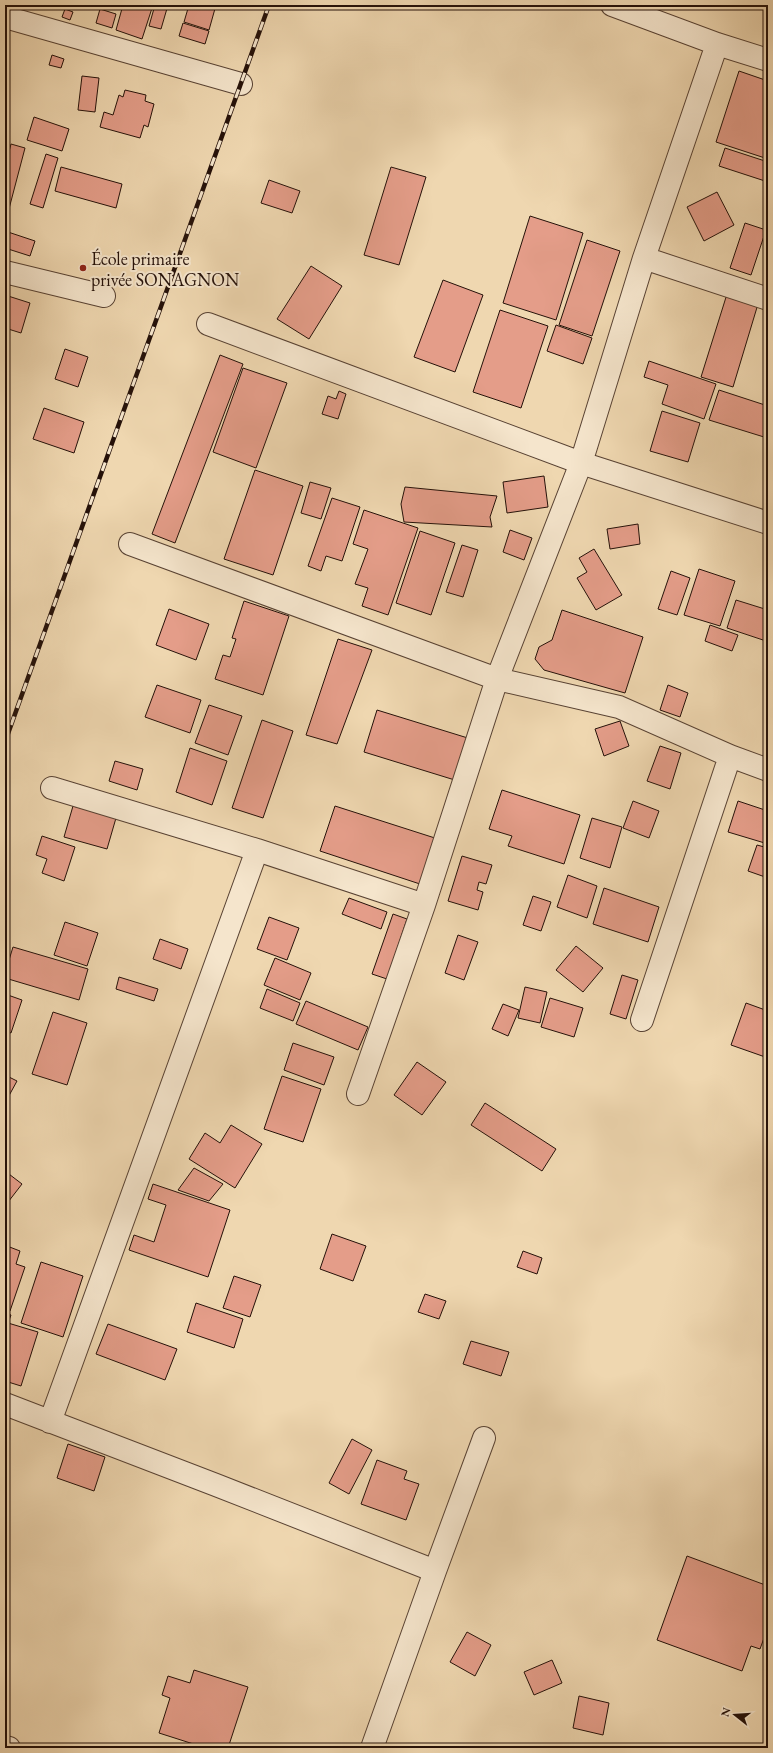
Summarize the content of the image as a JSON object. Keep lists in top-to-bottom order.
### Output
{
  "places": ["École primaire privée SONAGNON"],
  "north": "left"
}
